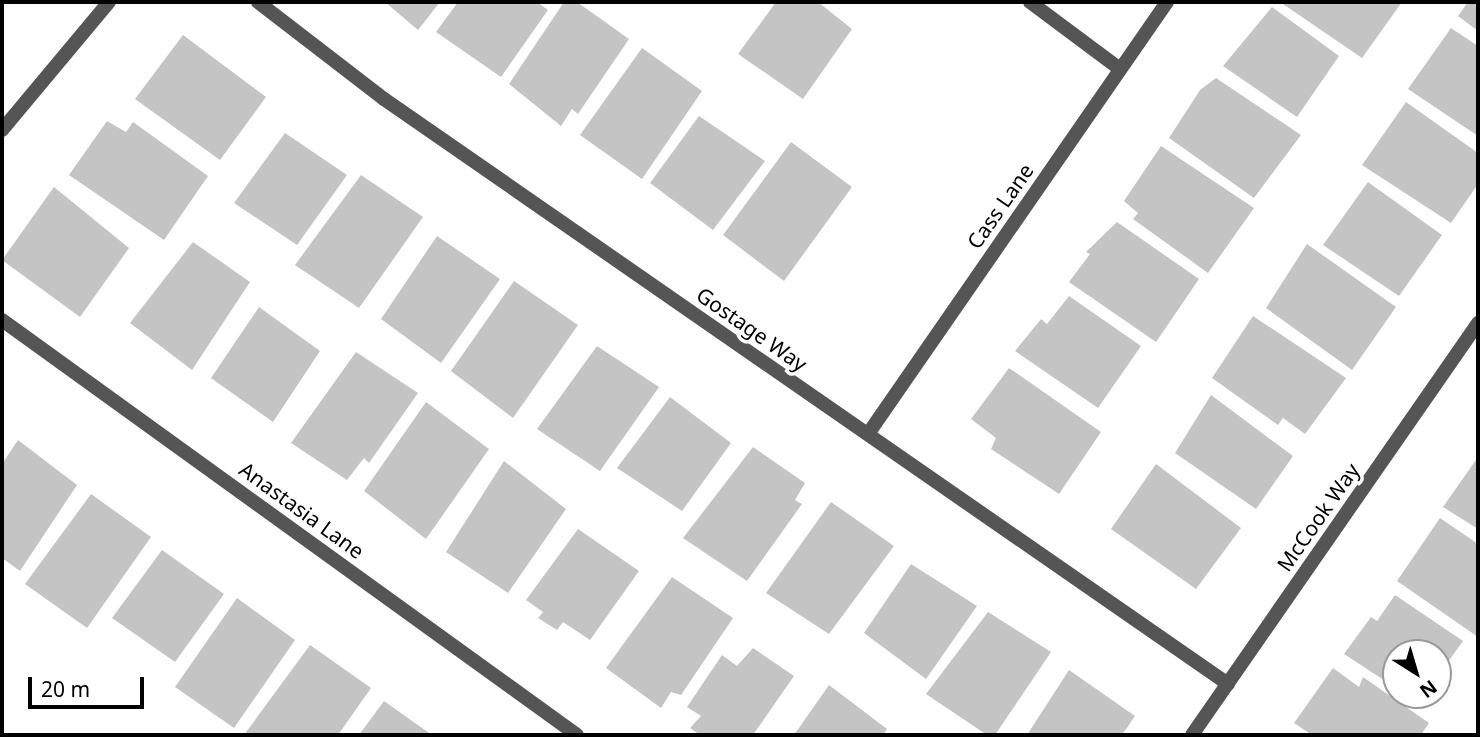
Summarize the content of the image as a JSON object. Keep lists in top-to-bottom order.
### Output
{
  "streets": {
    "street": [
      "Cass Lane",
      "Gostage Way",
      "Anastasia Lane",
      "McCook Way"
    ]
  },
  "crossings": [
    ["Cass Lane", "Gostage Way"],
    ["Gostage Way", "McCook Way"]
  ],
  "scale_bar": "20 m",
  "north": "bottom right"
}
